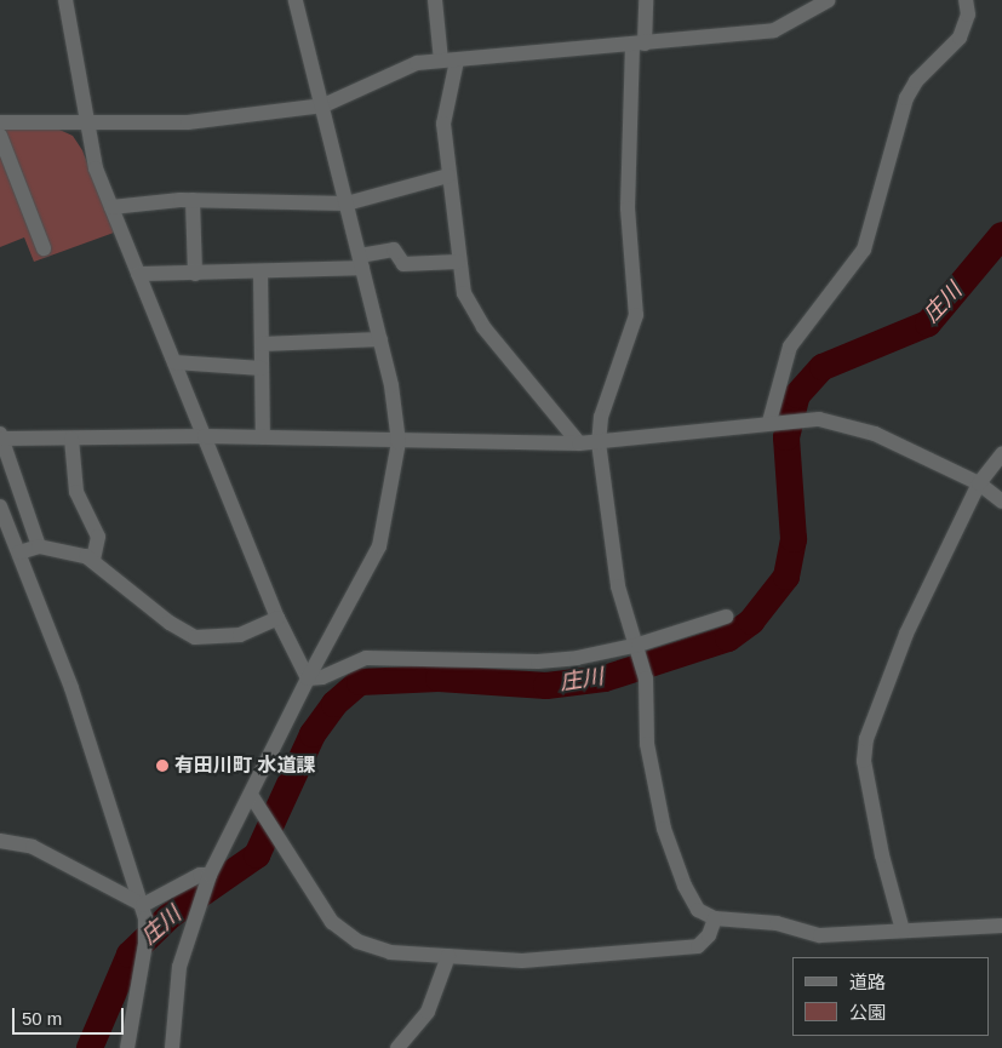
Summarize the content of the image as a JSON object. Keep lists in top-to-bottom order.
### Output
{
  "water": ["庄川"],
  "places": ["有田川町 水道課"],
  "legend": ["道路", "公園"],
  "scale_bar": "50 m"
}
